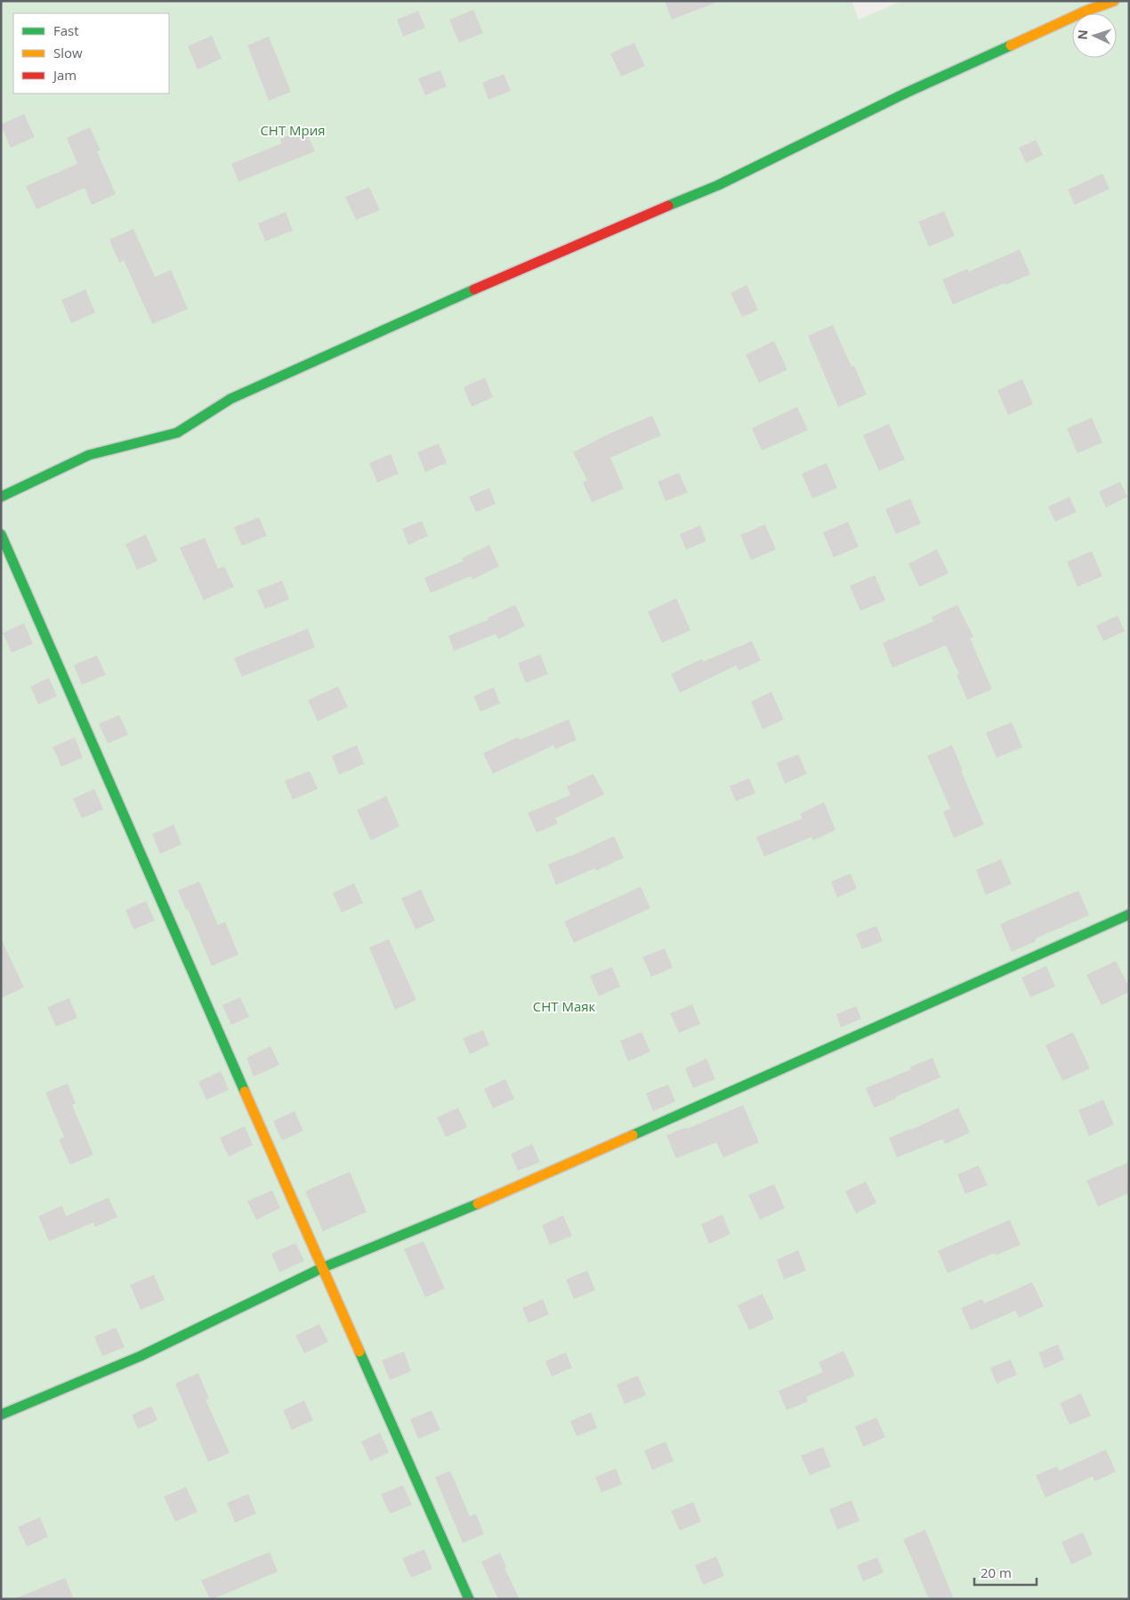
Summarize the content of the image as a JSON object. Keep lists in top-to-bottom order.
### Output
{
  "parks": ["СНТ Мрия", "СНТ Маяк"],
  "legend": ["Fast", "Slow", "Jam"],
  "scale_bar": "20 m",
  "north": "left"
}
